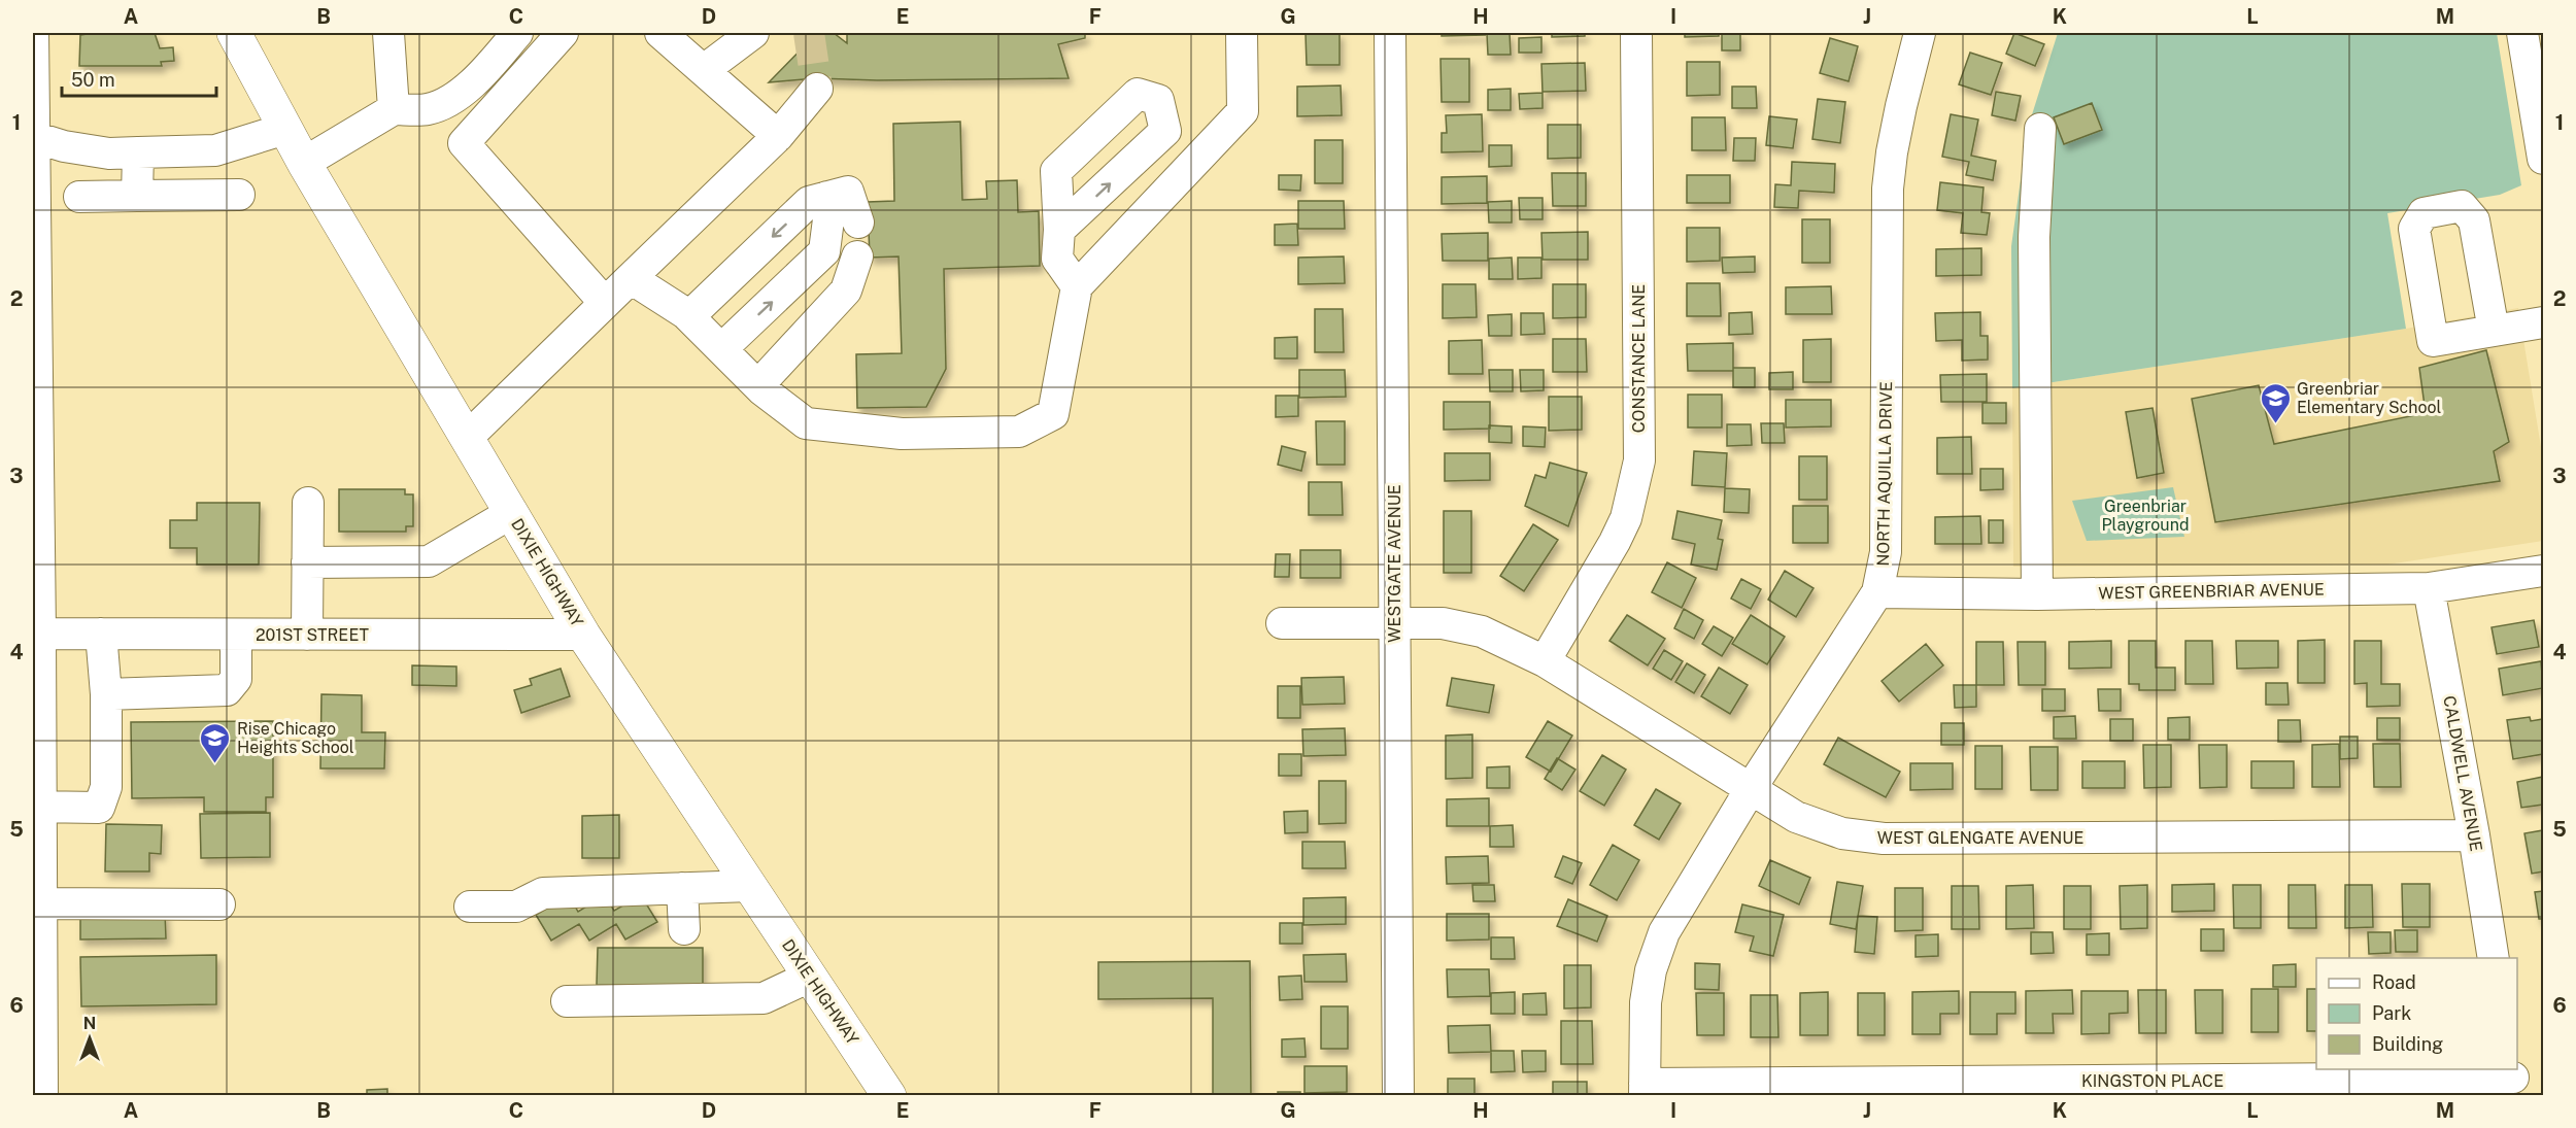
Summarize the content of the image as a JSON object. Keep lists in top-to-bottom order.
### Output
{
  "streets": {
    "main road": ["DIXIE HIGHWAY"],
    "street": [
      "CONSTANCE LANE",
      "NORTH AQUILLA DRIVE",
      "WESTGATE AVENUE",
      "WEST GREENBRIAR AVENUE",
      "201ST STREET",
      "CALDWELL AVENUE",
      "WEST GLENGATE AVENUE",
      "KINGSTON PLACE"
    ]
  },
  "crossings": [
    ["CONSTANCE LANE", "WEST GLENGATE AVENUE"],
    ["NORTH AQUILLA DRIVE", "WEST GREENBRIAR AVENUE"],
    ["NORTH AQUILLA DRIVE", "WEST GLENGATE AVENUE"],
    ["NORTH AQUILLA DRIVE", "KINGSTON PLACE"],
    ["WESTGATE AVENUE", "WEST GLENGATE AVENUE"],
    ["DIXIE HIGHWAY", "201ST STREET"],
    ["WEST GREENBRIAR AVENUE", "CALDWELL AVENUE"],
    ["CALDWELL AVENUE", "WEST GLENGATE AVENUE"]
  ],
  "parks": ["Greenbriar Playground"],
  "places": {
    "school or university": ["Greenbriar Elementary School", "Rise Chicago Heights School"]
  },
  "legend": ["Road", "Park", "Building"],
  "scale_bar": "50 m",
  "north": "top",
  "grid": {
    "columns": [
      "A",
      "B",
      "C",
      "D",
      "E",
      "F",
      "G",
      "H",
      "I",
      "J",
      "K",
      "L",
      "M"
    ],
    "rows": [
      "1",
      "2",
      "3",
      "4",
      "5",
      "6"
    ]
  }
}
